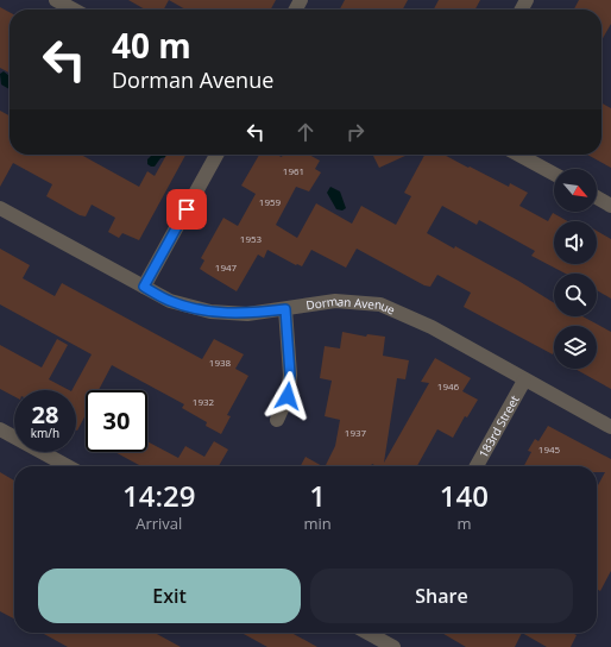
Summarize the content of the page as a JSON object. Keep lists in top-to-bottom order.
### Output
{
  "streets": {
    "street": ["Dorman Avenue", "183rd Street"]
  },
  "crossings": [
    ["Dorman Avenue", "183rd Street"]
  ],
  "house_numbers": [
    "1961",
    "1959",
    "1953",
    "1947",
    "1938",
    "1946",
    "1932",
    "1937",
    "1945"
  ],
  "north": "bottom right",
  "page": {
    "turn": ["40 m", "Dorman Avenue"],
    "speed": "28 km/h",
    "limit": "30",
    "eta": [
      "14:29",
      "Arrival",
      "1",
      "min",
      "140",
      "m"
    ],
    "buttons": ["Exit", "Share"]
  }
}
